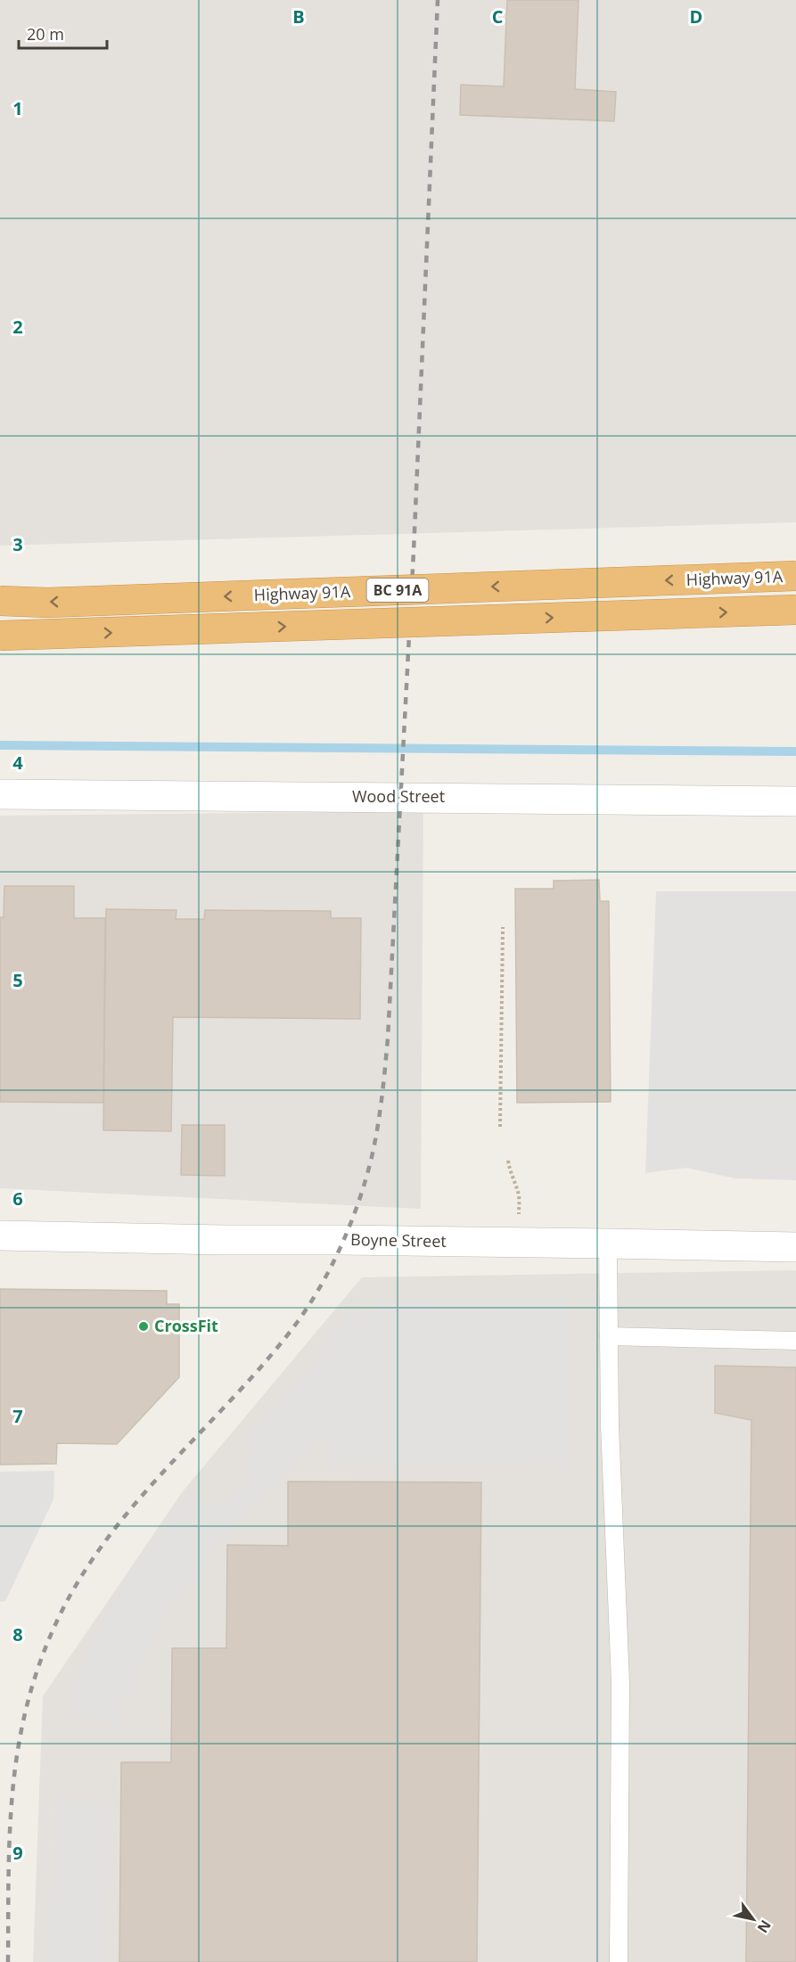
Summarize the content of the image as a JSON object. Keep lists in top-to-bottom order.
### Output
{
  "streets": {
    "highway": ["Highway 91A", "BC 91A"],
    "street": ["Wood Street", "Boyne Street"]
  },
  "places": ["CrossFit"],
  "scale_bar": "20 m",
  "north": "bottom right",
  "grid": {
    "columns": ["B", "C", "D"],
    "rows": [
      "1",
      "2",
      "3",
      "4",
      "5",
      "6",
      "7",
      "8",
      "9"
    ]
  }
}
